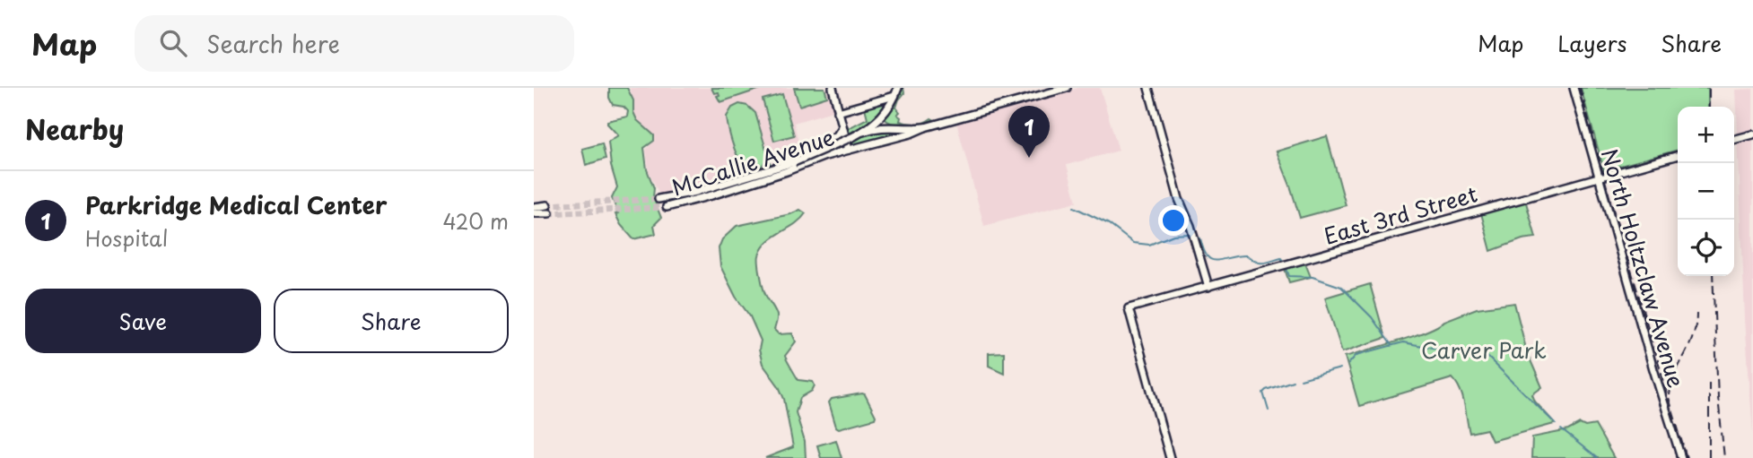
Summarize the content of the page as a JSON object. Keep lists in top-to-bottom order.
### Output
{
  "streets": {
    "main road": ["McCallie Avenue", "East 3rd Street", "North Holtzclaw Avenue"]
  },
  "crossings": [
    ["East 3rd Street", "North Holtzclaw Avenue"]
  ],
  "parks": ["Carver Park"],
  "page": {
    "header": "Map",
    "search": "Search here",
    "nav": ["Map", "Layers", "Share"],
    "heading": "Nearby",
    "pins": "1",
    "map_buttons": ["+", "−"],
    "list": [
      {
        "mark": "1",
        "name": "Parkridge Medical Center",
        "note": "Hospital",
        "value": "420 m"
      }
    ],
    "buttons": ["Save", "Share"]
  }
}
